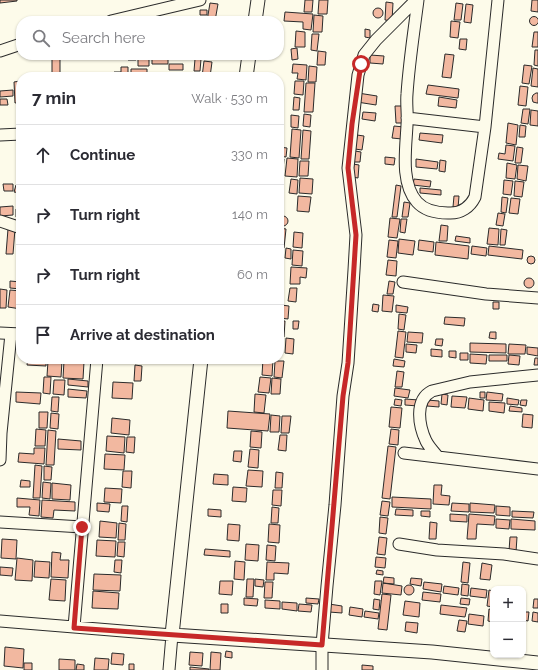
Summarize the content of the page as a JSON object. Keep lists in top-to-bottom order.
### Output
{
  "page": {
    "search": "Search here",
    "heading": ["7 min", "Walk · 530 m"],
    "list": [
      ["Continue", "330 m"],
      ["Turn right", "140 m"],
      ["Turn right", "60 m"],
      "Arrive at destination"
    ],
    "map_buttons": ["+", "−"]
  }
}
